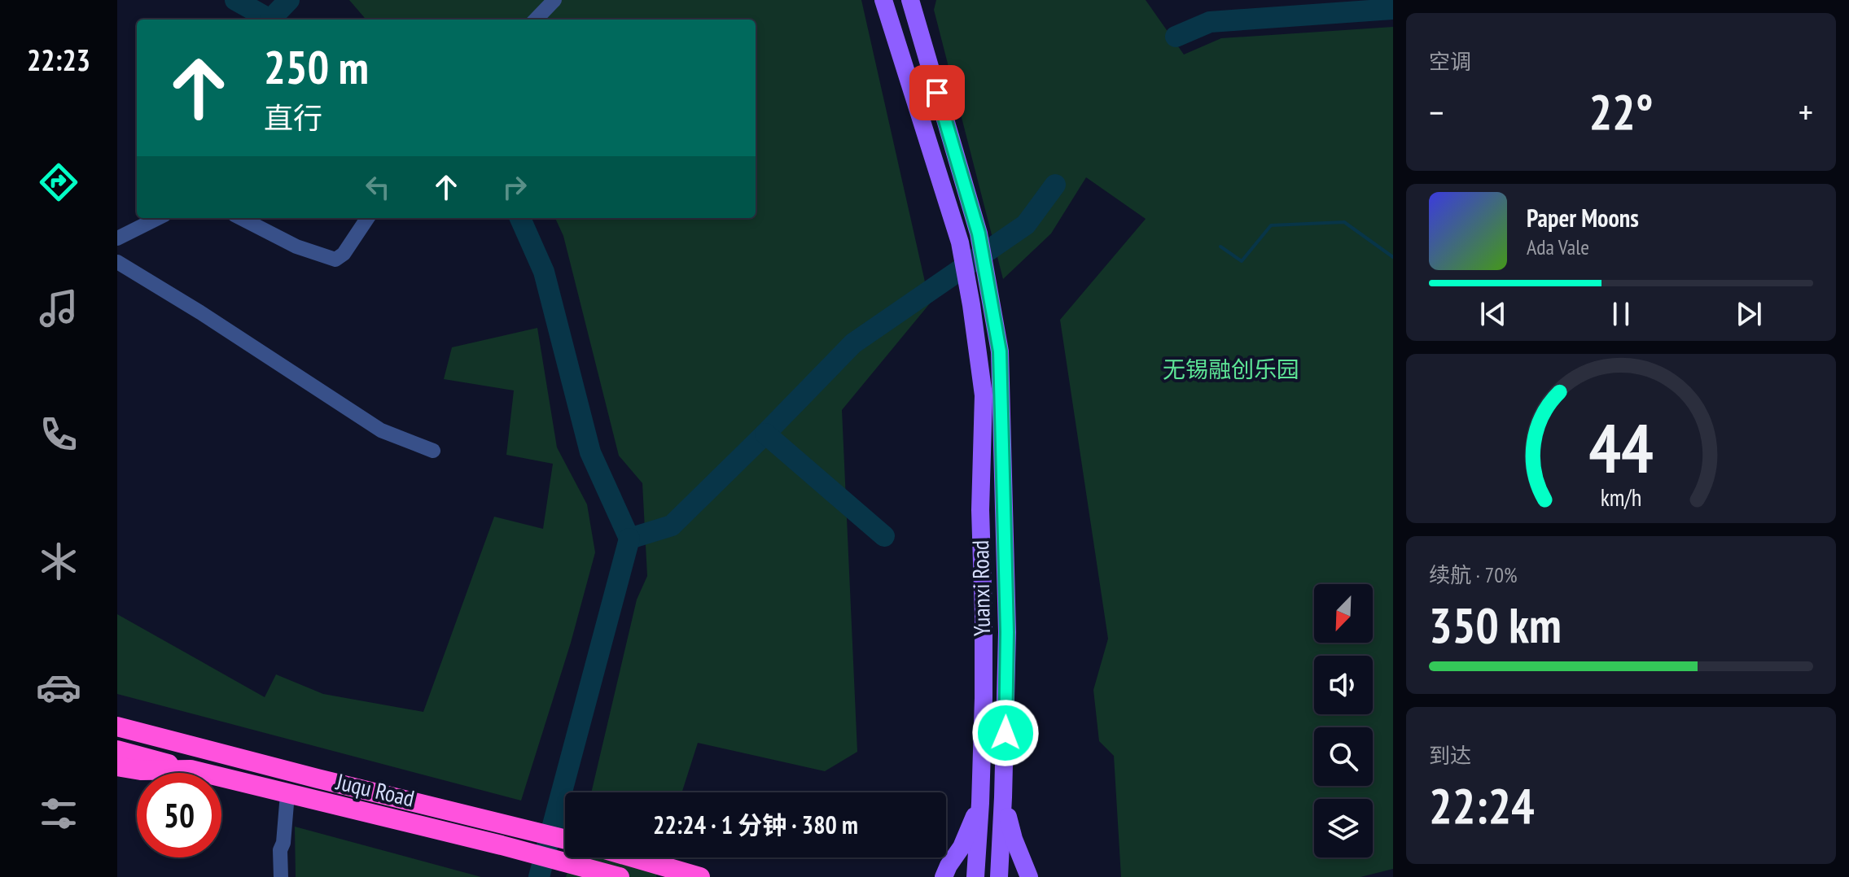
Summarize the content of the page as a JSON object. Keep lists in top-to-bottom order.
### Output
{
  "streets": {
    "highway": ["Juqu Road"],
    "main road": ["Yuanxi Road"]
  },
  "parks": ["无锡融创乐园"],
  "north": "bottom left",
  "page": {
    "tabs": "22:23",
    "tile": [
      "空调",
      ["续航 · 70%", "350 km"],
      ["到达", "22:24"]
    ],
    "turn": ["250 m", "直行"],
    "heat": ["−", "22°", "+"],
    "song": ["Paper Moons", "Ada Vale"],
    "limit": "50",
    "trip": "22:24 · 1 分钟 · 380 m",
    "gauge": ["44", "km/h"]
  }
}
